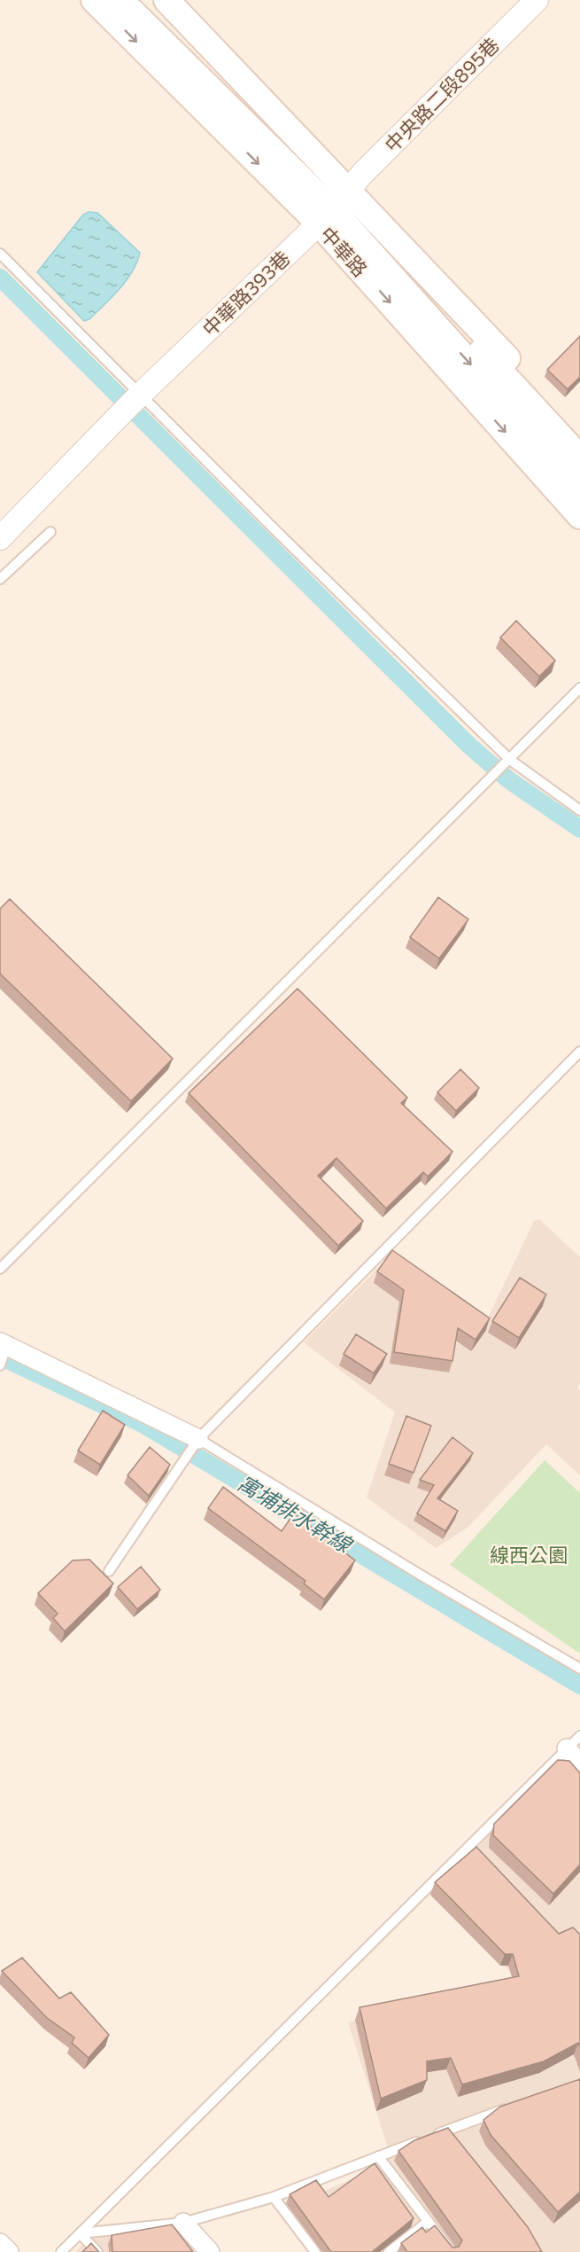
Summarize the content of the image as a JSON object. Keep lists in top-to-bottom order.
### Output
{
  "streets": {
    "main road": ["中華路"],
    "street": ["中央路二段895巷", "中華路393巷"]
  },
  "crossings": [
    ["中央路二段895巷", "中華路"],
    ["中央路二段895巷", "中華路393巷"],
    ["中華路", "中華路393巷"]
  ],
  "water": ["寓埔排水幹線"],
  "parks": ["線西公園"]
}
